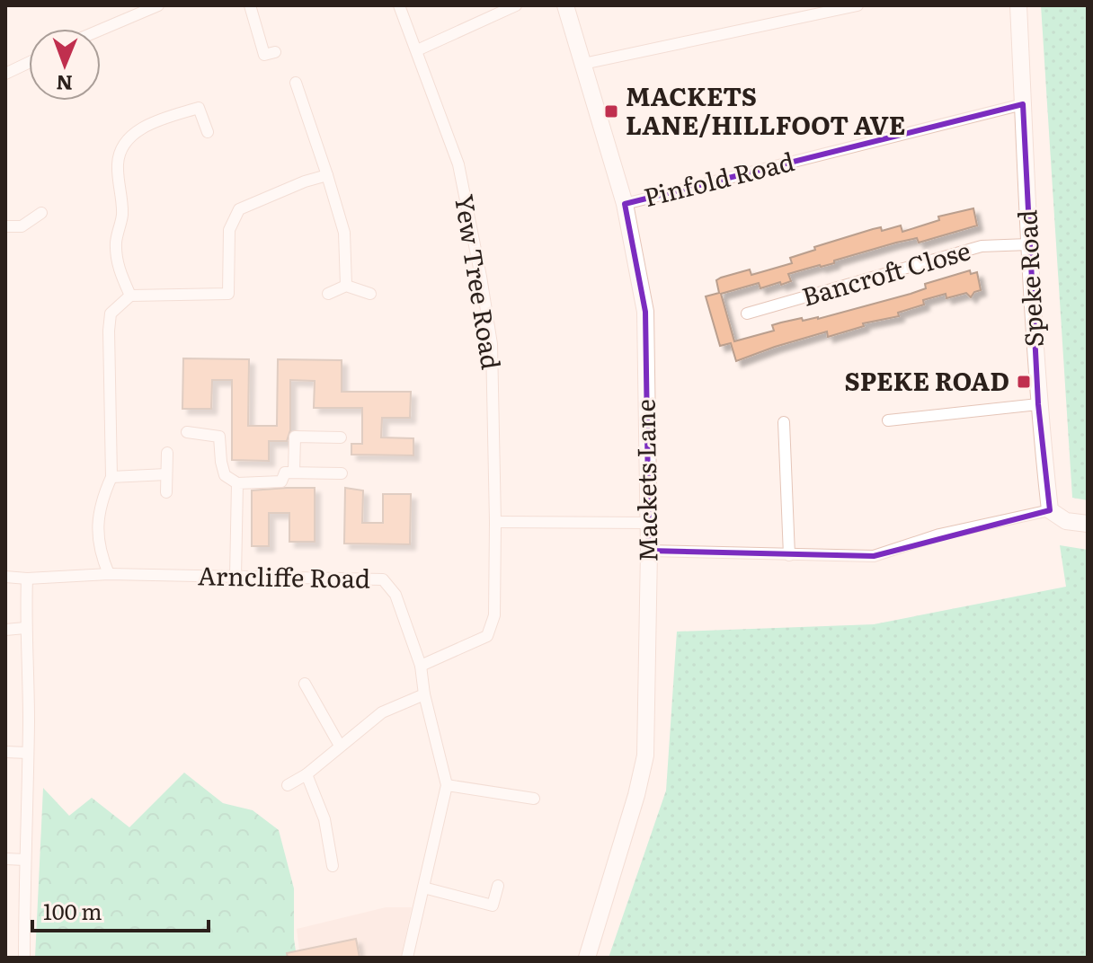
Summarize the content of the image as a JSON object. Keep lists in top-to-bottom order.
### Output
{
  "streets": {
    "street": [
      "Pinfold Road",
      "Bancroft Close",
      "Speke Road",
      "Yew Tree Road",
      "Mackets Lane",
      "Arncliffe Road"
    ]
  },
  "crossings": [
    ["Pinfold Road", "Speke Road"],
    ["Pinfold Road", "Mackets Lane"],
    ["Bancroft Close", "Speke Road"],
    ["Yew Tree Road", "Arncliffe Road"]
  ],
  "places": {
    "transit": ["MACKETS LANE/HILLFOOT AVE", "SPEKE ROAD"]
  },
  "scale_bar": "100 m",
  "north": "bottom"
}
